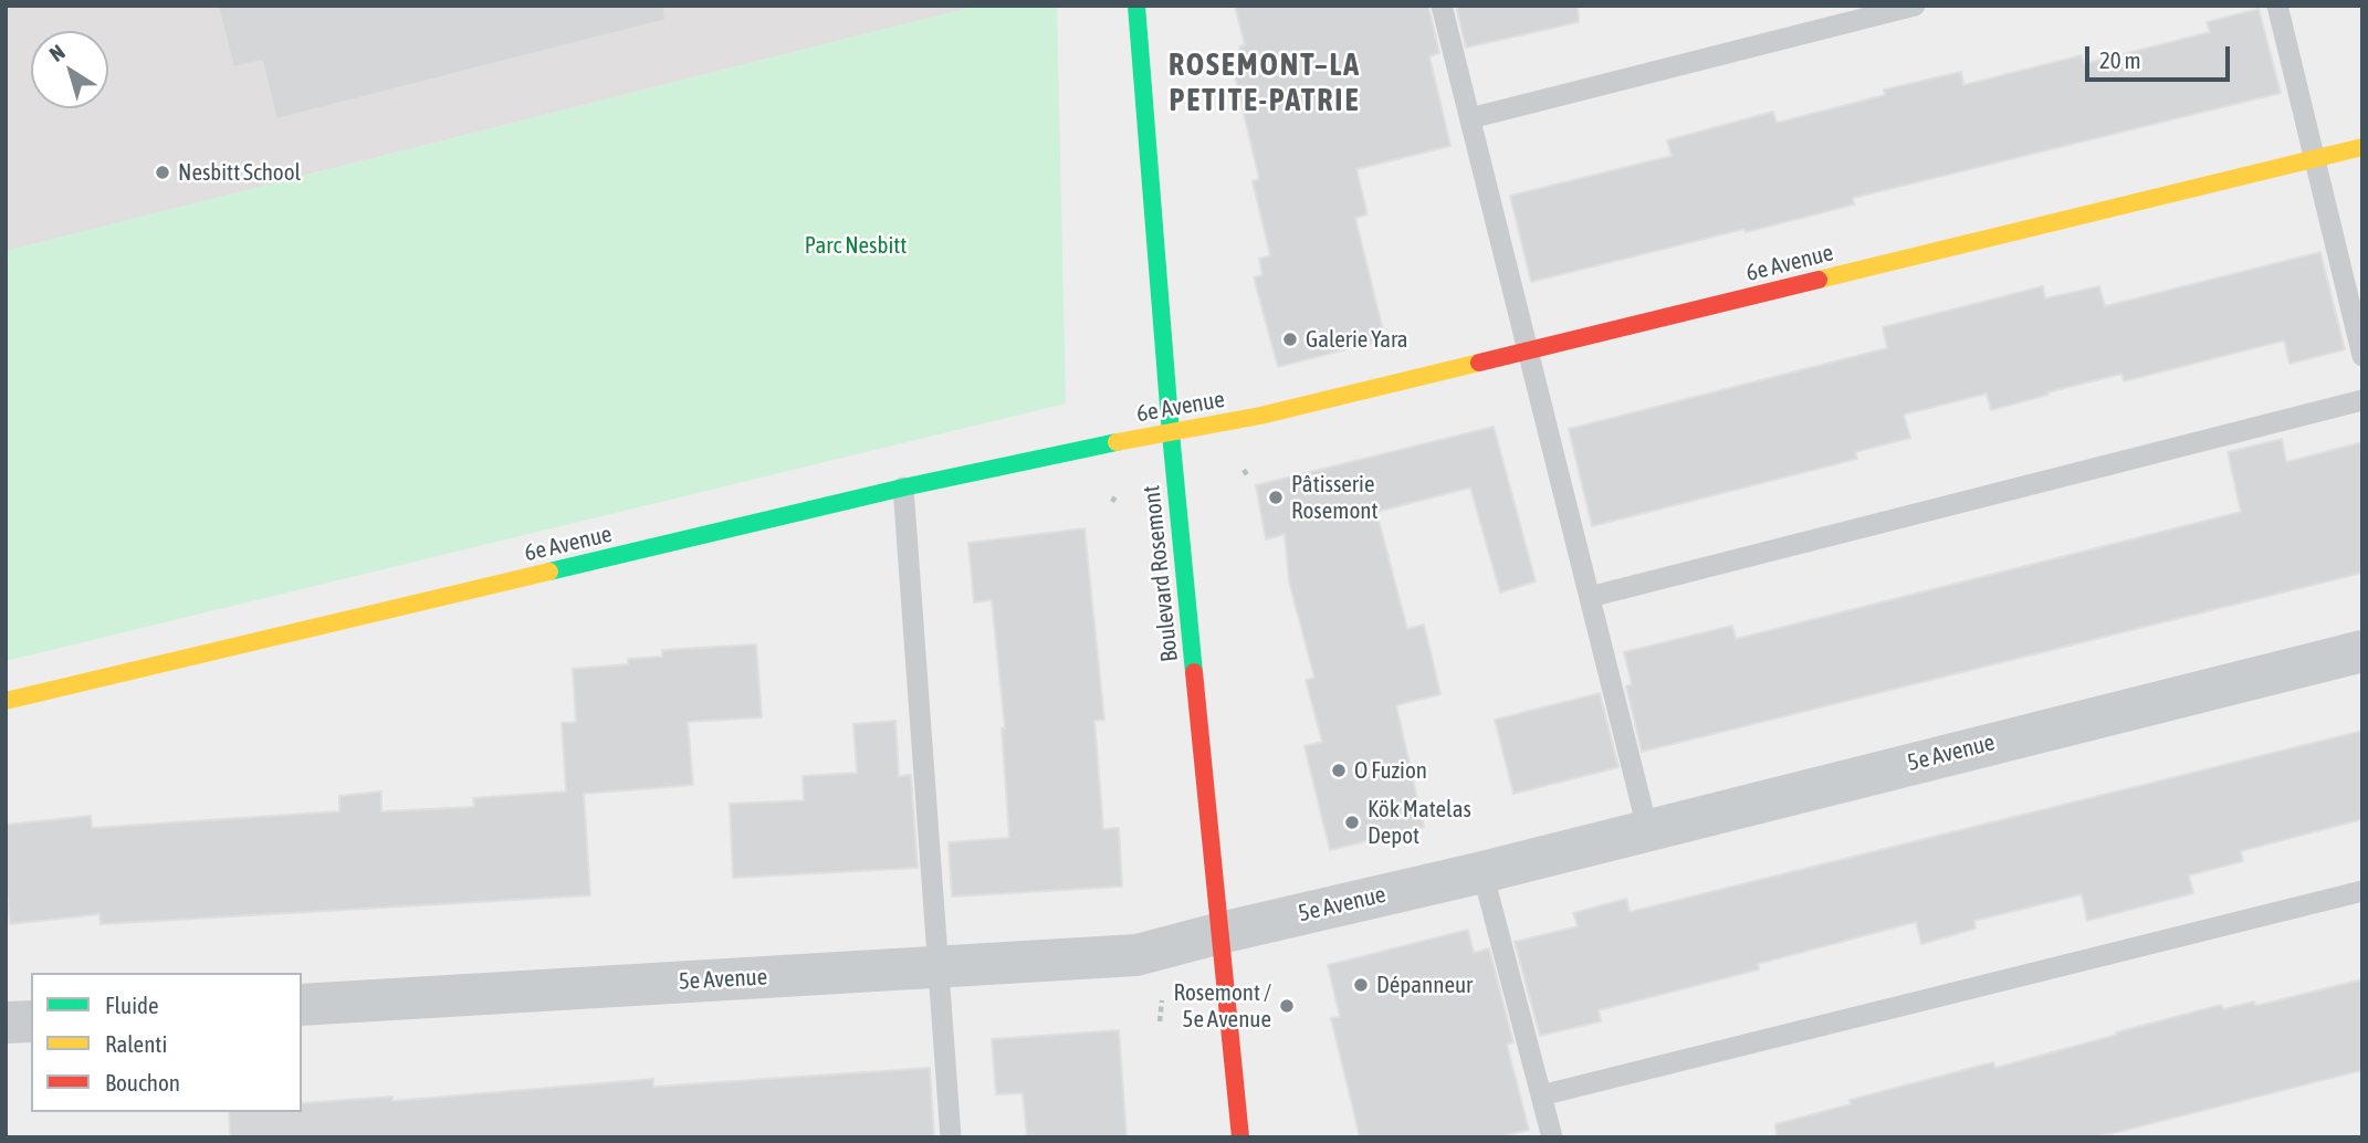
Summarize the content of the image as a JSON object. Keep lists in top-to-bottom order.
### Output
{
  "streets": {
    "street": ["6e Avenue", "Boulevard Rosemont", "5e Avenue"]
  },
  "crossings": [
    ["6e Avenue", "Boulevard Rosemont"],
    ["Boulevard Rosemont", "5e Avenue"]
  ],
  "districts": ["ROSEMONT–LA PETITE-PATRIE"],
  "parks": ["Parc Nesbitt"],
  "places": [
    "Nesbitt School",
    "Galerie Yara",
    "Pâtisserie Rosemont",
    "O Fuzion",
    "Kök Matelas Depot",
    "Dépanneur",
    "Rosemont / 5e Avenue"
  ],
  "legend": ["Fluide", "Ralenti", "Bouchon"],
  "scale_bar": "20 m",
  "north": "top left"
}
